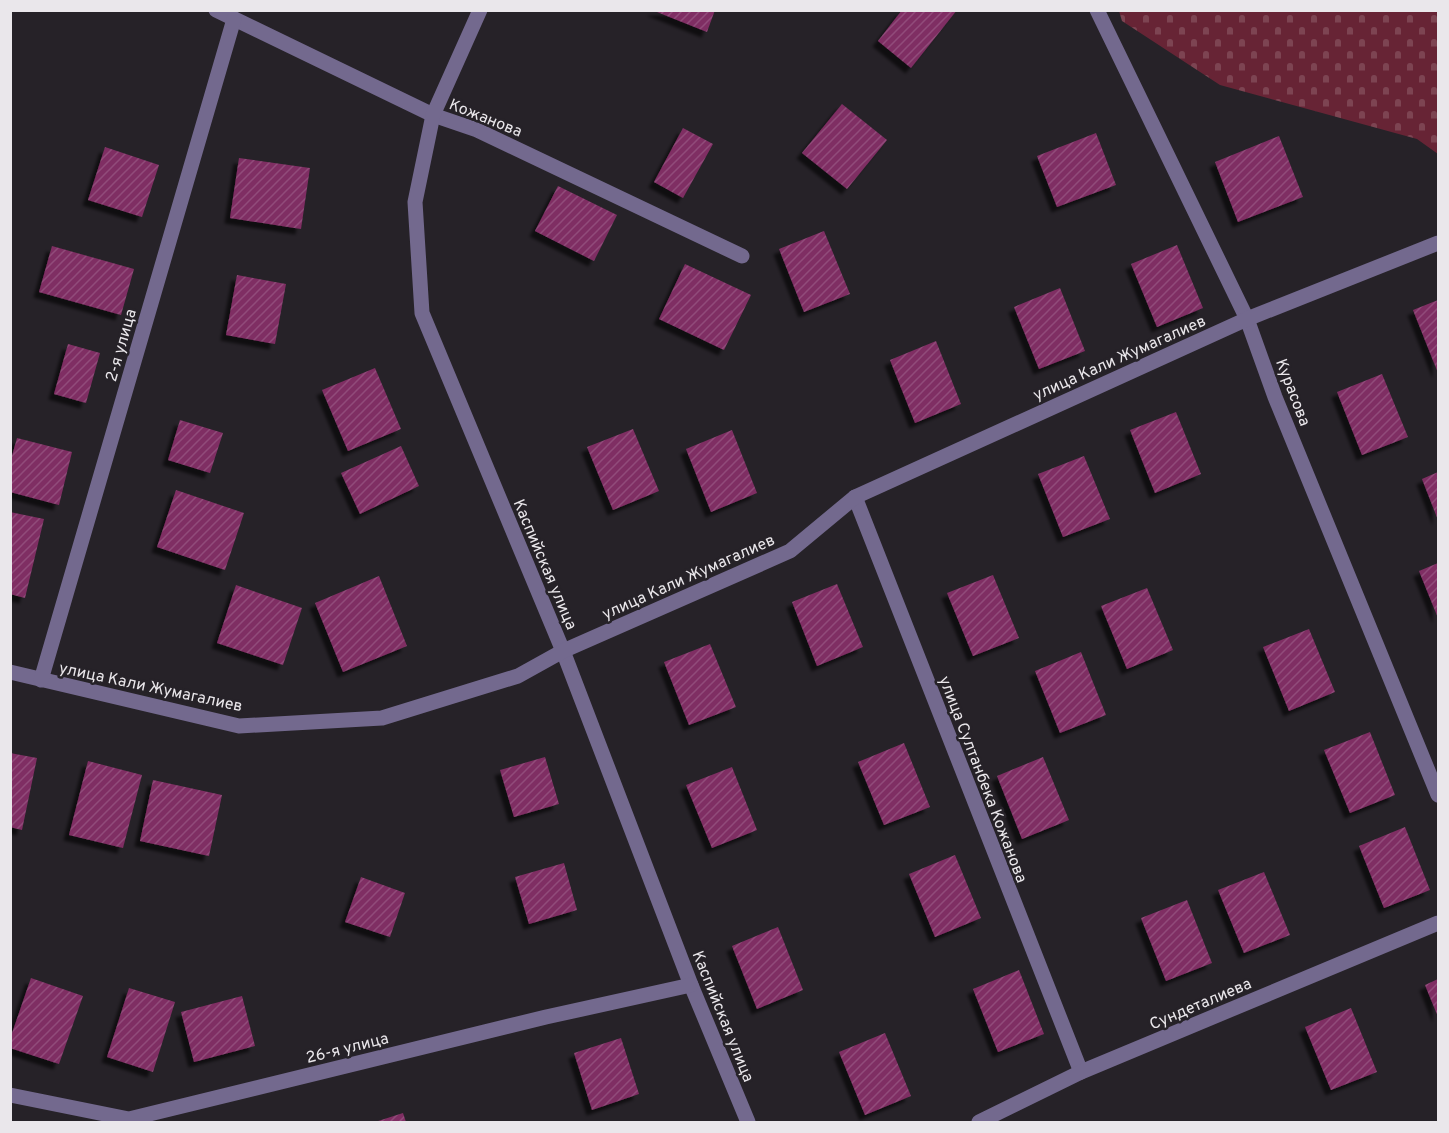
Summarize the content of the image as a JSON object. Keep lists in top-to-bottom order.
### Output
{
  "streets": {
    "street": [
      "Кожанова",
      "2-я улица",
      "улица Кали Жумагалиев",
      "Курасова",
      "Каспийская улица",
      "улица Султанбека Кожанова",
      "Сундеталиева",
      "26-я улица"
    ]
  },
  "crossings": [
    ["Кожанова", "2-я улица"],
    ["Кожанова", "Каспийская улица"],
    ["2-я улица", "улица Кали Жумагалиев"],
    ["улица Кали Жумагалиев", "Курасова"],
    ["улица Кали Жумагалиев", "Каспийская улица"],
    ["улица Кали Жумагалиев", "улица Султанбека Кожанова"],
    ["Каспийская улица", "26-я улица"],
    ["улица Султанбека Кожанова", "Сундеталиева"]
  ]
}
